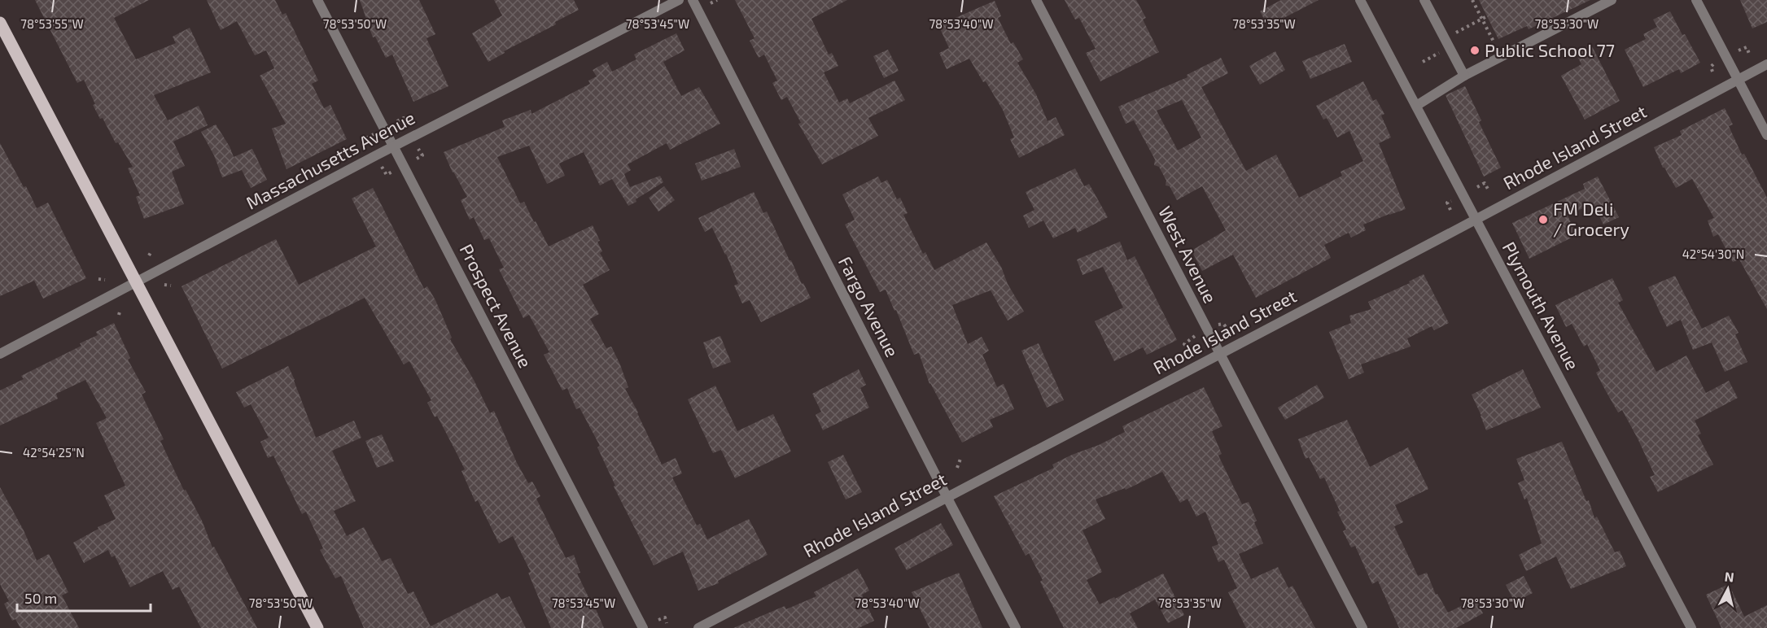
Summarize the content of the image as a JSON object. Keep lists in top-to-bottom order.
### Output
{
  "streets": {
    "street": [
      "Rhode Island Street",
      "Massachusetts Avenue",
      "West Avenue",
      "Prospect Avenue",
      "Plymouth Avenue",
      "Fargo Avenue"
    ]
  },
  "crossings": [
    ["Rhode Island Street", "West Avenue"],
    ["Rhode Island Street", "Plymouth Avenue"],
    ["Rhode Island Street", "Fargo Avenue"],
    ["Massachusetts Avenue", "Prospect Avenue"]
  ],
  "places": ["Public School 77", "FM Deli / Grocery"],
  "scale_bar": "50 m",
  "north": "top",
  "coordinates": [
    "78°53'55\"W",
    "78°53'50\"W",
    "78°53'45\"W",
    "78°53'40\"W",
    "78°53'35\"W",
    "78°53'30\"W",
    "42°54'30\"N",
    "42°54'25\"N"
  ]
}
